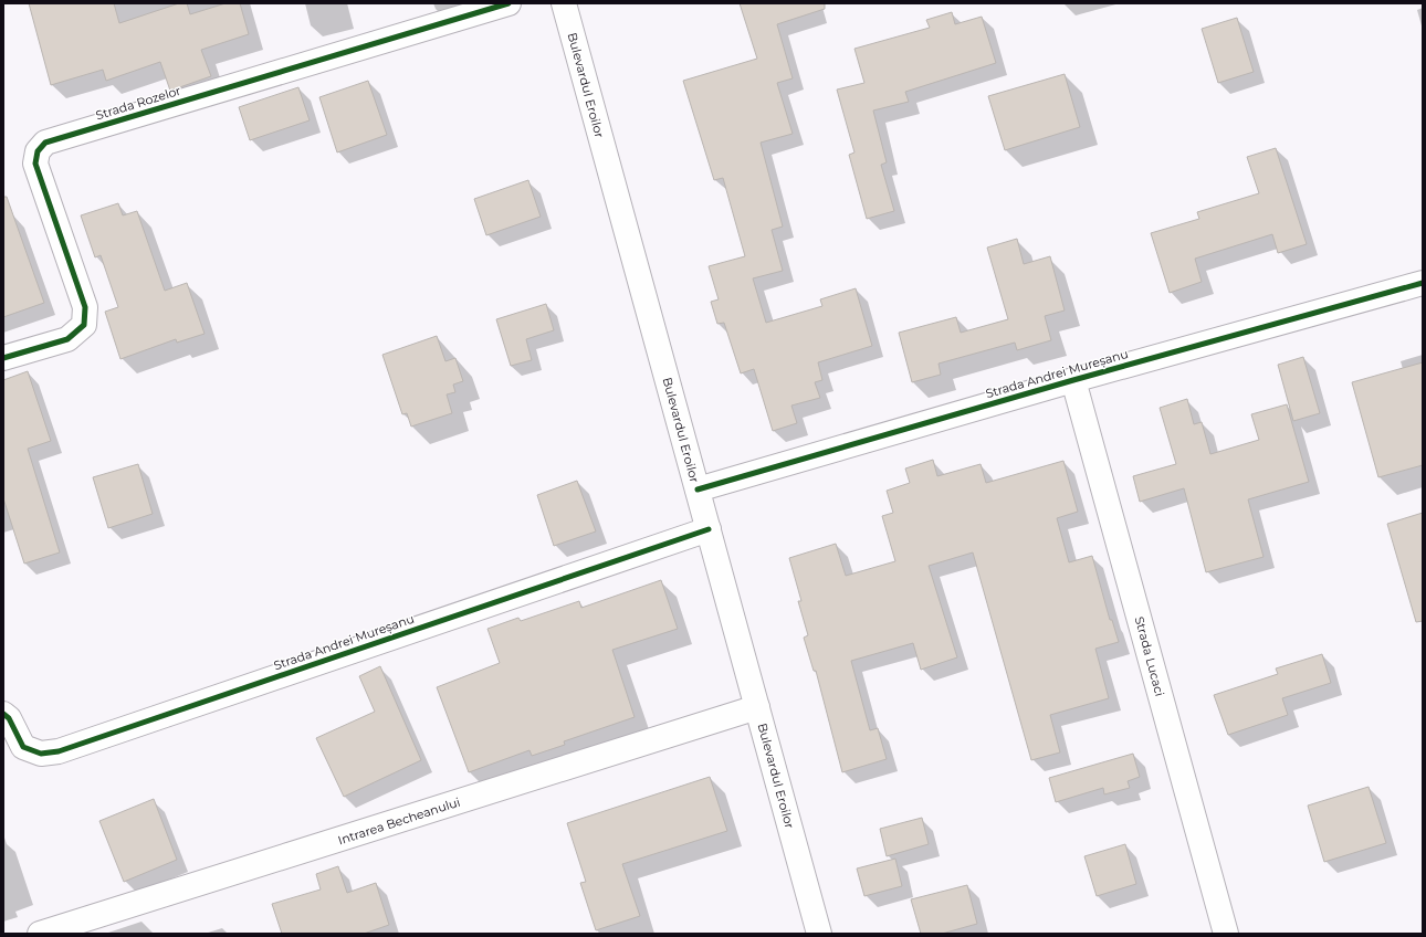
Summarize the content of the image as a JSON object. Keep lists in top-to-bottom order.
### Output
{
  "streets": {
    "street": [
      "Bulevardul Eroilor",
      "Strada Rozelor",
      "Strada Andrei Mureșanu",
      "Strada Lucaci",
      "Intrarea Becheanului"
    ]
  },
  "crossings": [
    ["Bulevardul Eroilor", "Strada Andrei Mureșanu"],
    ["Bulevardul Eroilor", "Intrarea Becheanului"],
    ["Strada Andrei Mureșanu", "Strada Lucaci"]
  ]
}
